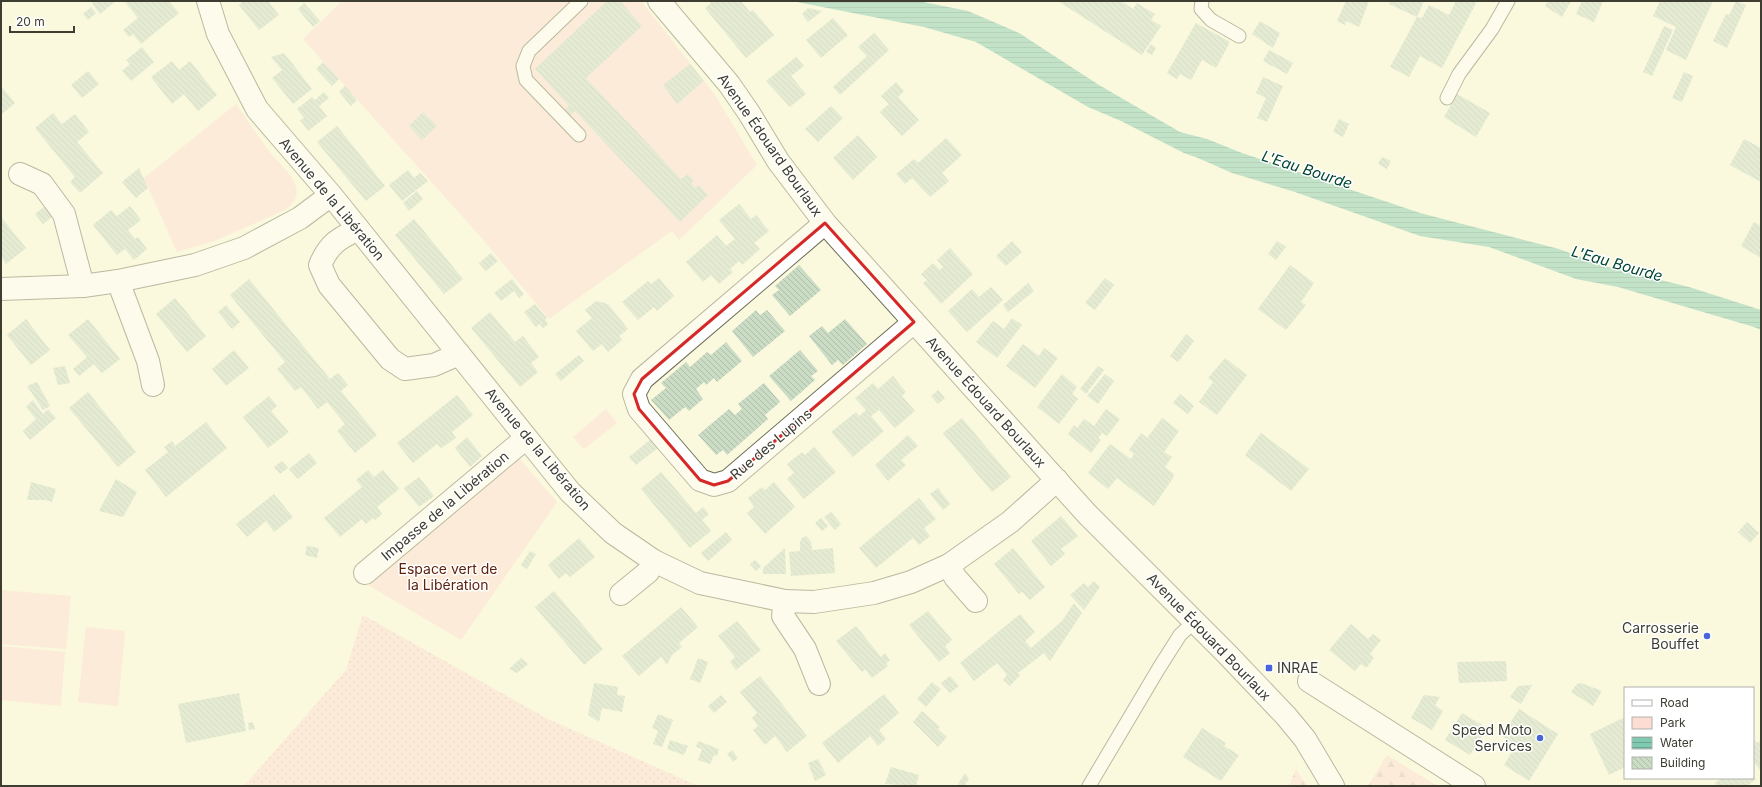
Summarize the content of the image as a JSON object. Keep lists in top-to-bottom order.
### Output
{
  "streets": {
    "street": [
      "Avenue Édouard Bourlaux",
      "Avenue de la Libération",
      "Rue des Lupins",
      "Impasse de la Libération"
    ]
  },
  "crossings": [
    ["Avenue Édouard Bourlaux", "Avenue de la Libération"],
    ["Avenue Édouard Bourlaux", "Rue des Lupins"],
    ["Avenue de la Libération", "Impasse de la Libération"]
  ],
  "water": ["L'Eau Bourde"],
  "parks": ["Espace vert de la Libération"],
  "places": {
    "other": ["Carrosserie Bouffet", "Speed Moto Services"],
    "transit": ["INRAE"]
  },
  "legend": [
    "Road",
    "Park",
    "Water",
    "Building"
  ],
  "scale_bar": "20 m"
}
